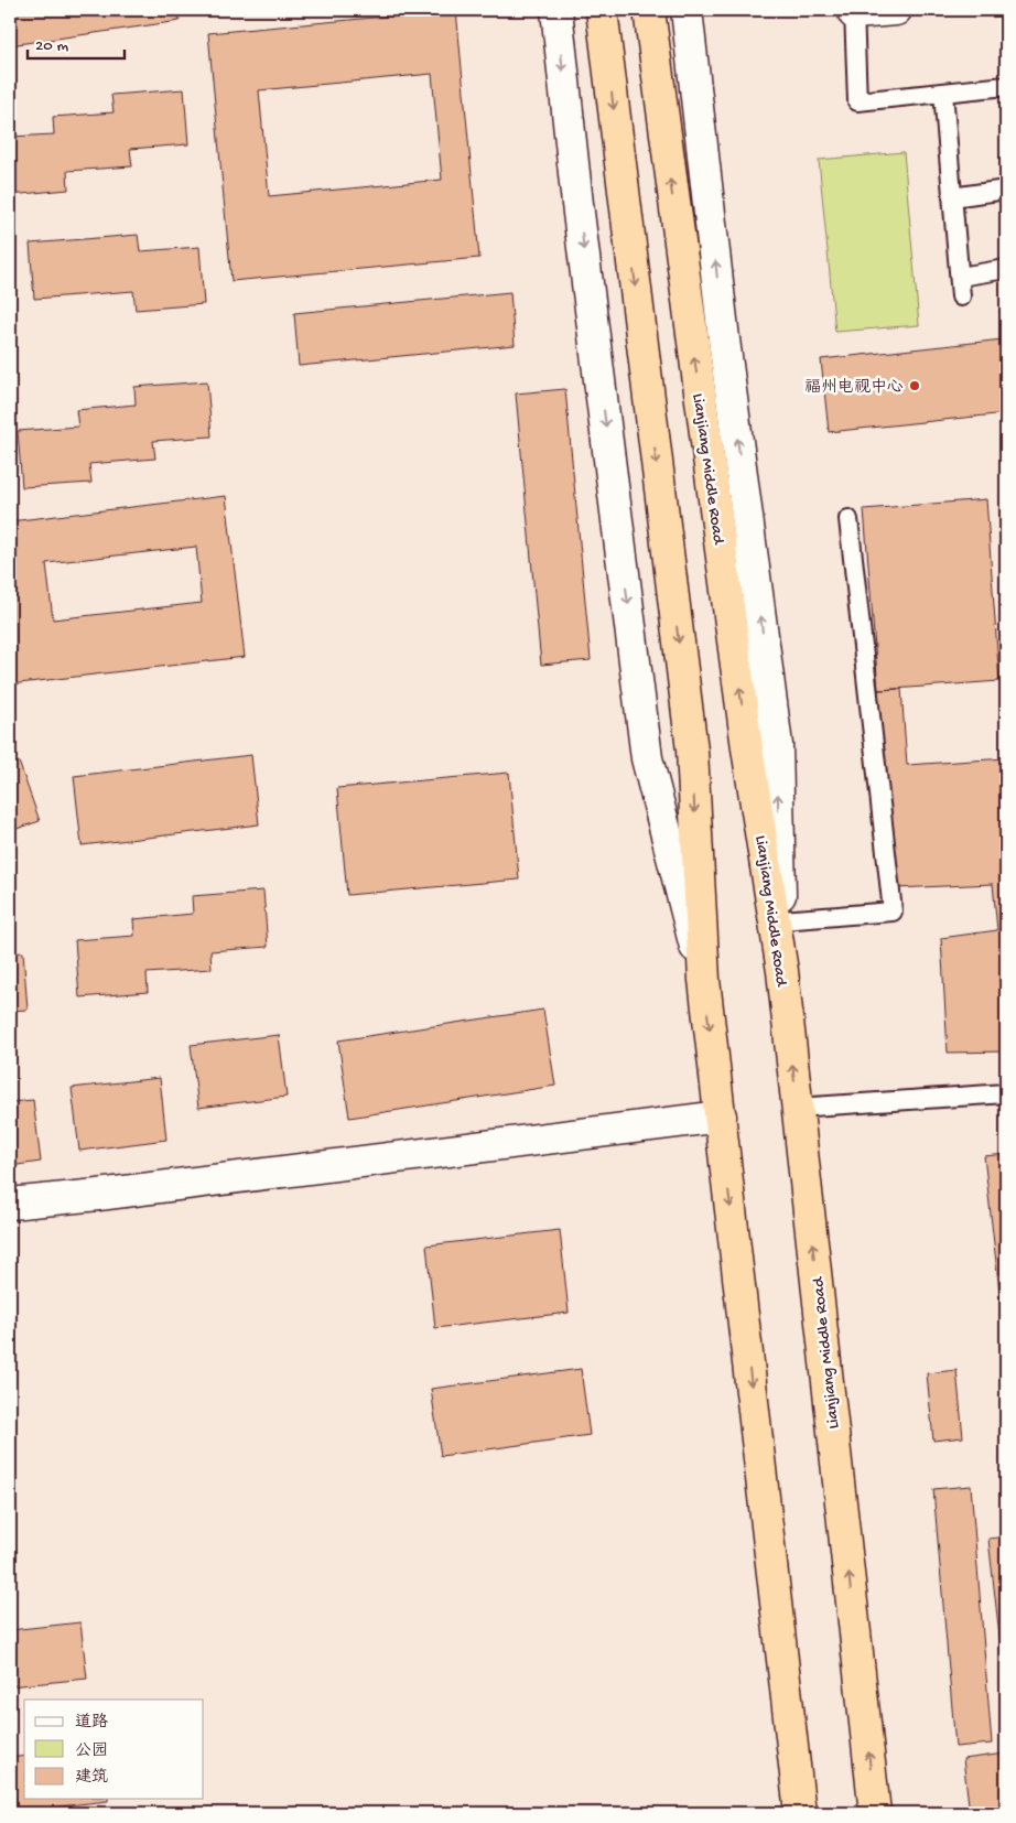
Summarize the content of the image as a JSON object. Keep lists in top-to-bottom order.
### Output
{
  "streets": {
    "highway": ["Lianjiang Middle Road"]
  },
  "places": ["福州电视中心"],
  "legend": ["道路", "公园", "建筑"],
  "scale_bar": "20 m"
}
